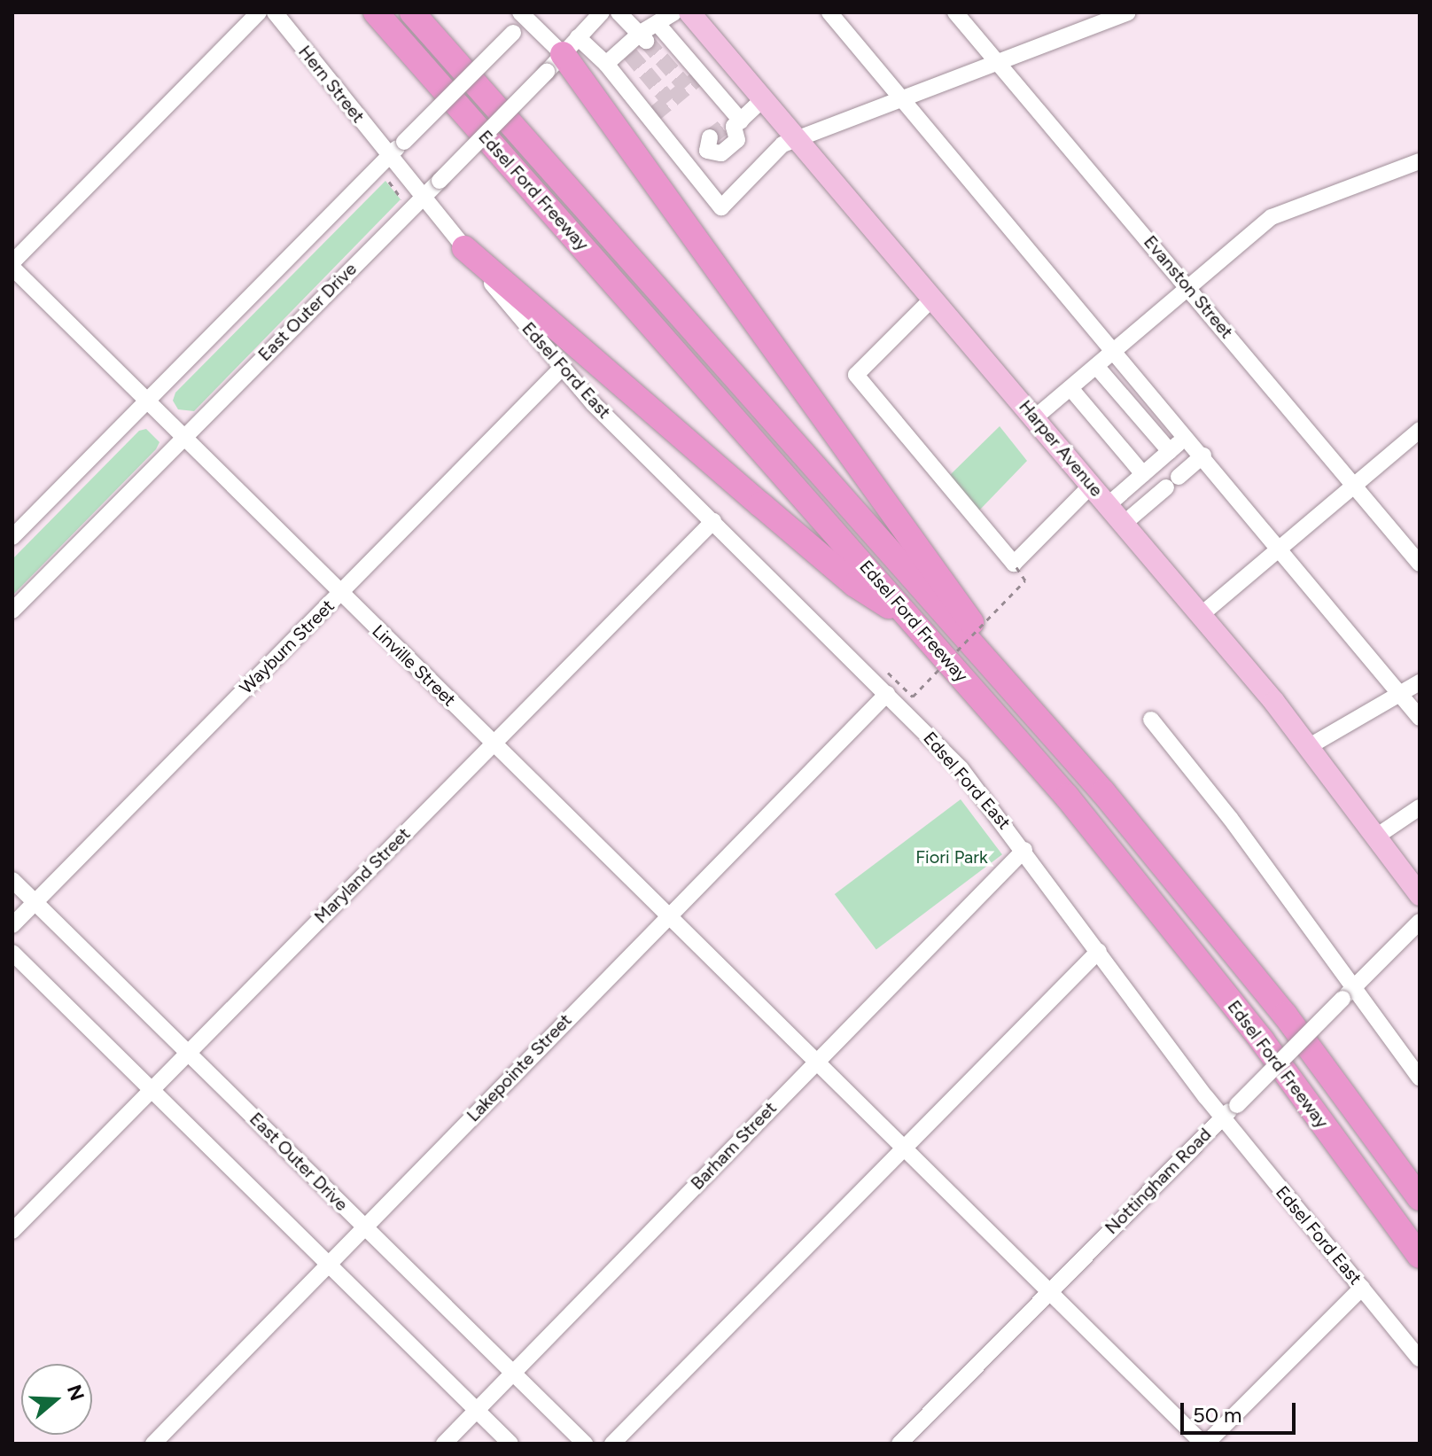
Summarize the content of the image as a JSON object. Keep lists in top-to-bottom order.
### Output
{
  "streets": {
    "highway": ["Edsel Ford Freeway"],
    "main road": ["Harper Avenue"],
    "street": [
      "Hern Street",
      "Evanston Street",
      "East Outer Drive",
      "Edsel Ford East",
      "Wayburn Street",
      "Linville Street",
      "Maryland Street",
      "Lakepointe Street",
      "Barham Street",
      "Nottingham Road"
    ]
  },
  "crossings": [
    ["Hern Street", "East Outer Drive"],
    ["Hern Street", "Edsel Ford East"],
    ["East Outer Drive", "Edsel Ford East"],
    ["East Outer Drive", "Wayburn Street"],
    ["East Outer Drive", "Linville Street"],
    ["East Outer Drive", "Maryland Street"],
    ["East Outer Drive", "Lakepointe Street"],
    ["East Outer Drive", "Barham Street"],
    ["Edsel Ford East", "Wayburn Street"],
    ["Edsel Ford East", "Maryland Street"],
    ["Edsel Ford East", "Lakepointe Street"],
    ["Edsel Ford East", "Barham Street"],
    ["Edsel Ford East", "Nottingham Road"],
    ["Wayburn Street", "Linville Street"],
    ["Linville Street", "Maryland Street"],
    ["Linville Street", "Lakepointe Street"],
    ["Linville Street", "Barham Street"],
    ["Linville Street", "Nottingham Road"]
  ],
  "parks": ["Fiori Park"],
  "scale_bar": "50 m",
  "north": "right"
}
